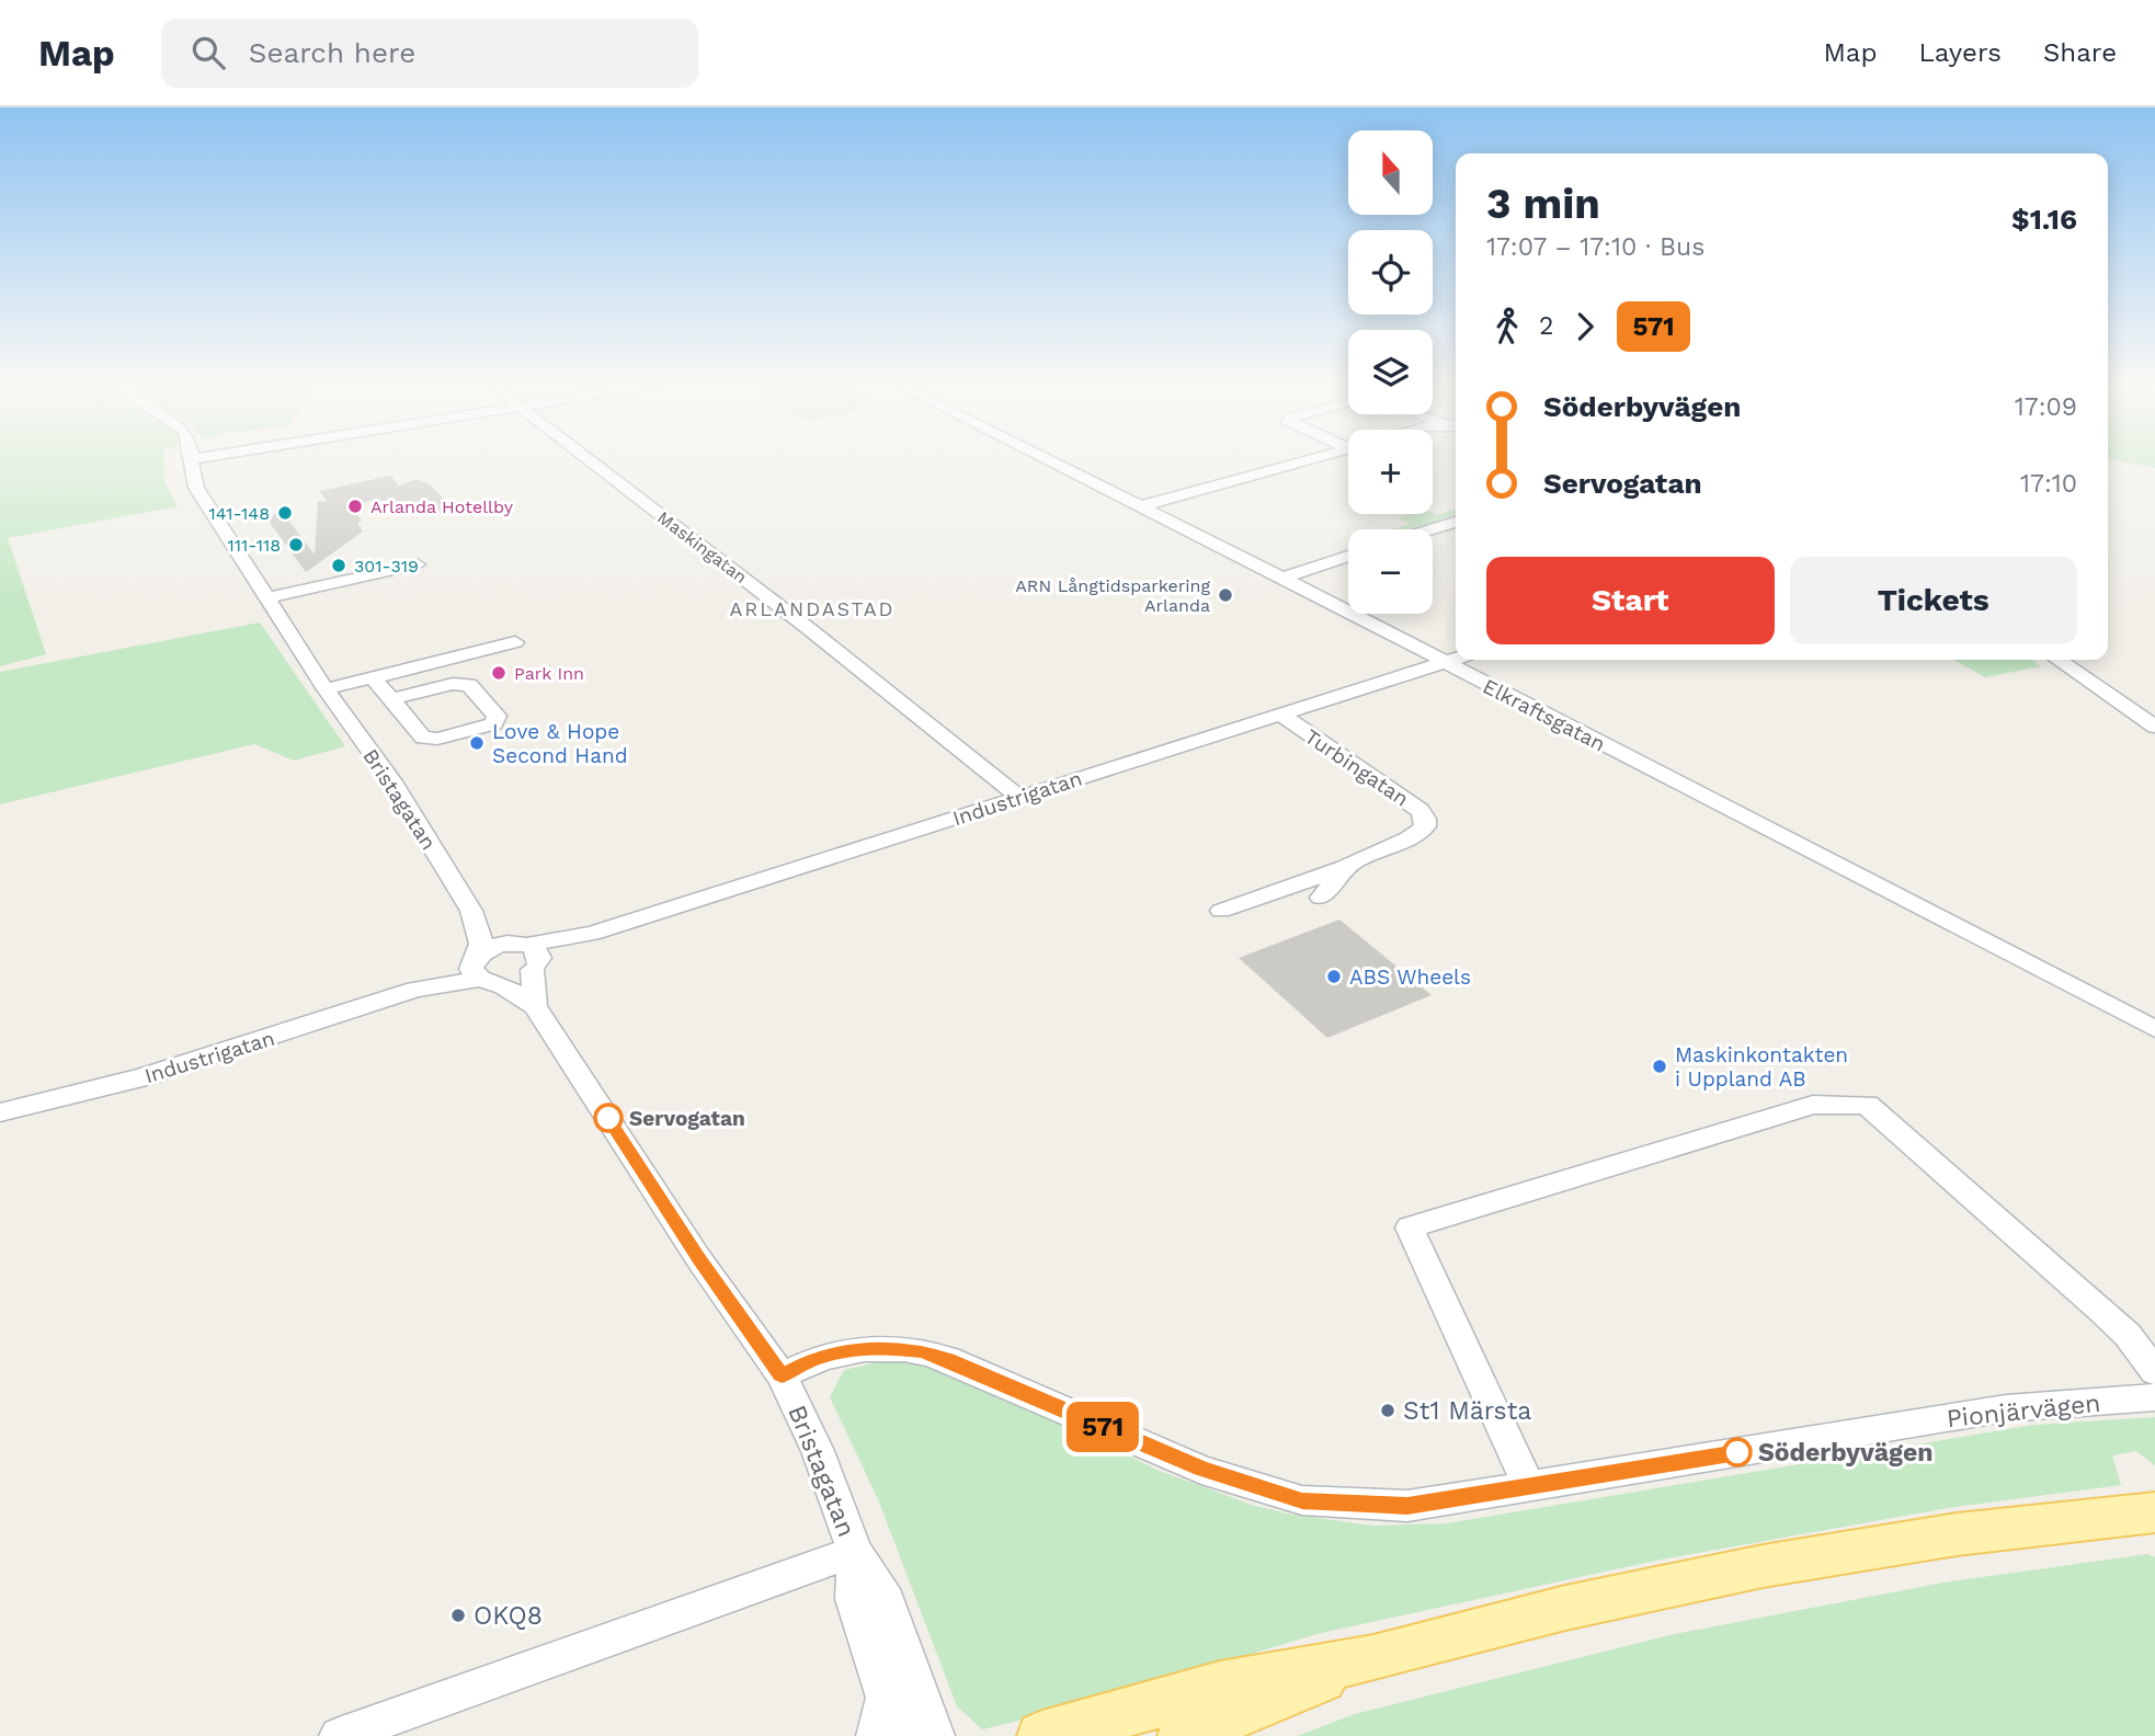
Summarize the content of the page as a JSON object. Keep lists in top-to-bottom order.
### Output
{
  "streets": {
    "street": [
      "Maskingatan",
      "Elkraftsgatan",
      "Turbingatan",
      "Industrigatan",
      "Bristagatan",
      "Pionjärvägen"
    ]
  },
  "crossings": [
    ["Maskingatan", "Industrigatan"],
    ["Elkraftsgatan", "Industrigatan"],
    ["Turbingatan", "Industrigatan"],
    ["Industrigatan", "Bristagatan"],
    ["Bristagatan", "Pionjärvägen"]
  ],
  "districts": ["ARLANDASTAD"],
  "places": [
    "Arlanda Hotellby",
    "141-148",
    "111-118",
    "301-319",
    "ARN Långtidsparkering Arlanda",
    "Park Inn",
    "Love & Hope Second Hand",
    "ABS Wheels",
    "Maskinkontakten i Uppland AB",
    "Servogatan",
    "St1 Märsta",
    "Söderbyvägen",
    "OKQ8"
  ],
  "lines": ["bus line 571"],
  "north": "top",
  "page": {
    "header": "Map",
    "search": "Search here",
    "nav": ["Map", "Layers", "Share"],
    "on_map": "571",
    "map_buttons": ["+", "−"],
    "heading": ["3 min", "17:07 – 17:10 · Bus", "$1.16"],
    "legs": ["2", "571"],
    "list": [
      {
        "name": "Söderbyvägen",
        "value": "17:09"
      },
      {
        "name": "Servogatan",
        "value": "17:10"
      }
    ],
    "buttons": ["Start", "Tickets"]
  }
}
